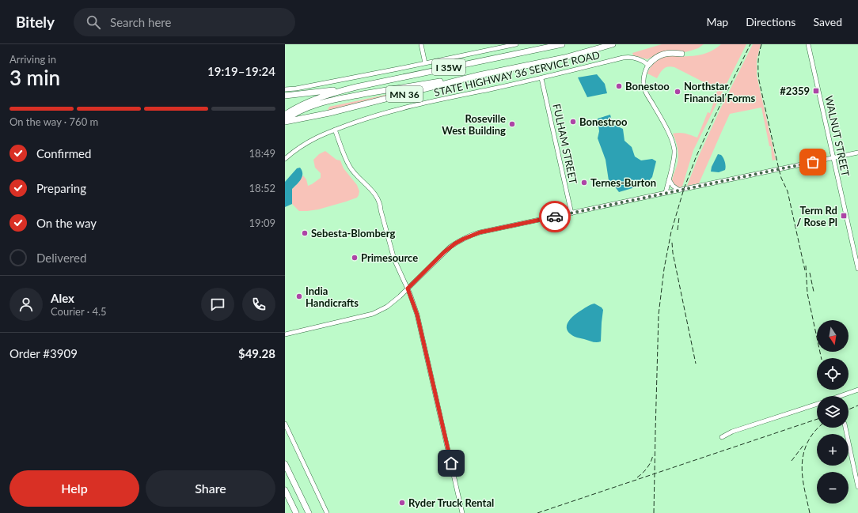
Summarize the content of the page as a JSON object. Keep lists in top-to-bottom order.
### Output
{
  "streets": {
    "highway": ["I 35W", "MN 36"],
    "street": ["STATE HIGHWAY 36 SERVICE ROAD", "WALNUT STREET", "FULHAM STREET"]
  },
  "crossings": [
    ["I 35W", "MN 36"],
    ["STATE HIGHWAY 36 SERVICE ROAD", "FULHAM STREET"]
  ],
  "places": {
    "other": [
      "Bonestoo",
      "Northstar Financial Forms",
      "Bonestroo",
      "Roseville West Building",
      "Ternes-Burton",
      "Sebesta-Blomberg",
      "Primesource",
      "India Handicrafts",
      "Ryder Truck Rental"
    ],
    "transit": ["#2359", "Term Rd / Rose Pl"]
  },
  "north": "bottom",
  "page": {
    "header": "Bitely",
    "search": "Search here",
    "nav": ["Map", "Directions", "Saved"],
    "heading": ["3 min", "Arriving in", "19:19–19:24"],
    "panel": [
      "Alex",
      "Courier · 4.5",
      "Order #3909",
      "$49.28"
    ],
    "bar": "On the way · 760 m",
    "list": [
      ["Confirmed", "18:49"],
      ["Preparing", "18:52"],
      ["On the way", "19:09"],
      "Delivered"
    ],
    "map_buttons": ["+", "−"],
    "buttons": ["Help", "Share"]
  }
}
